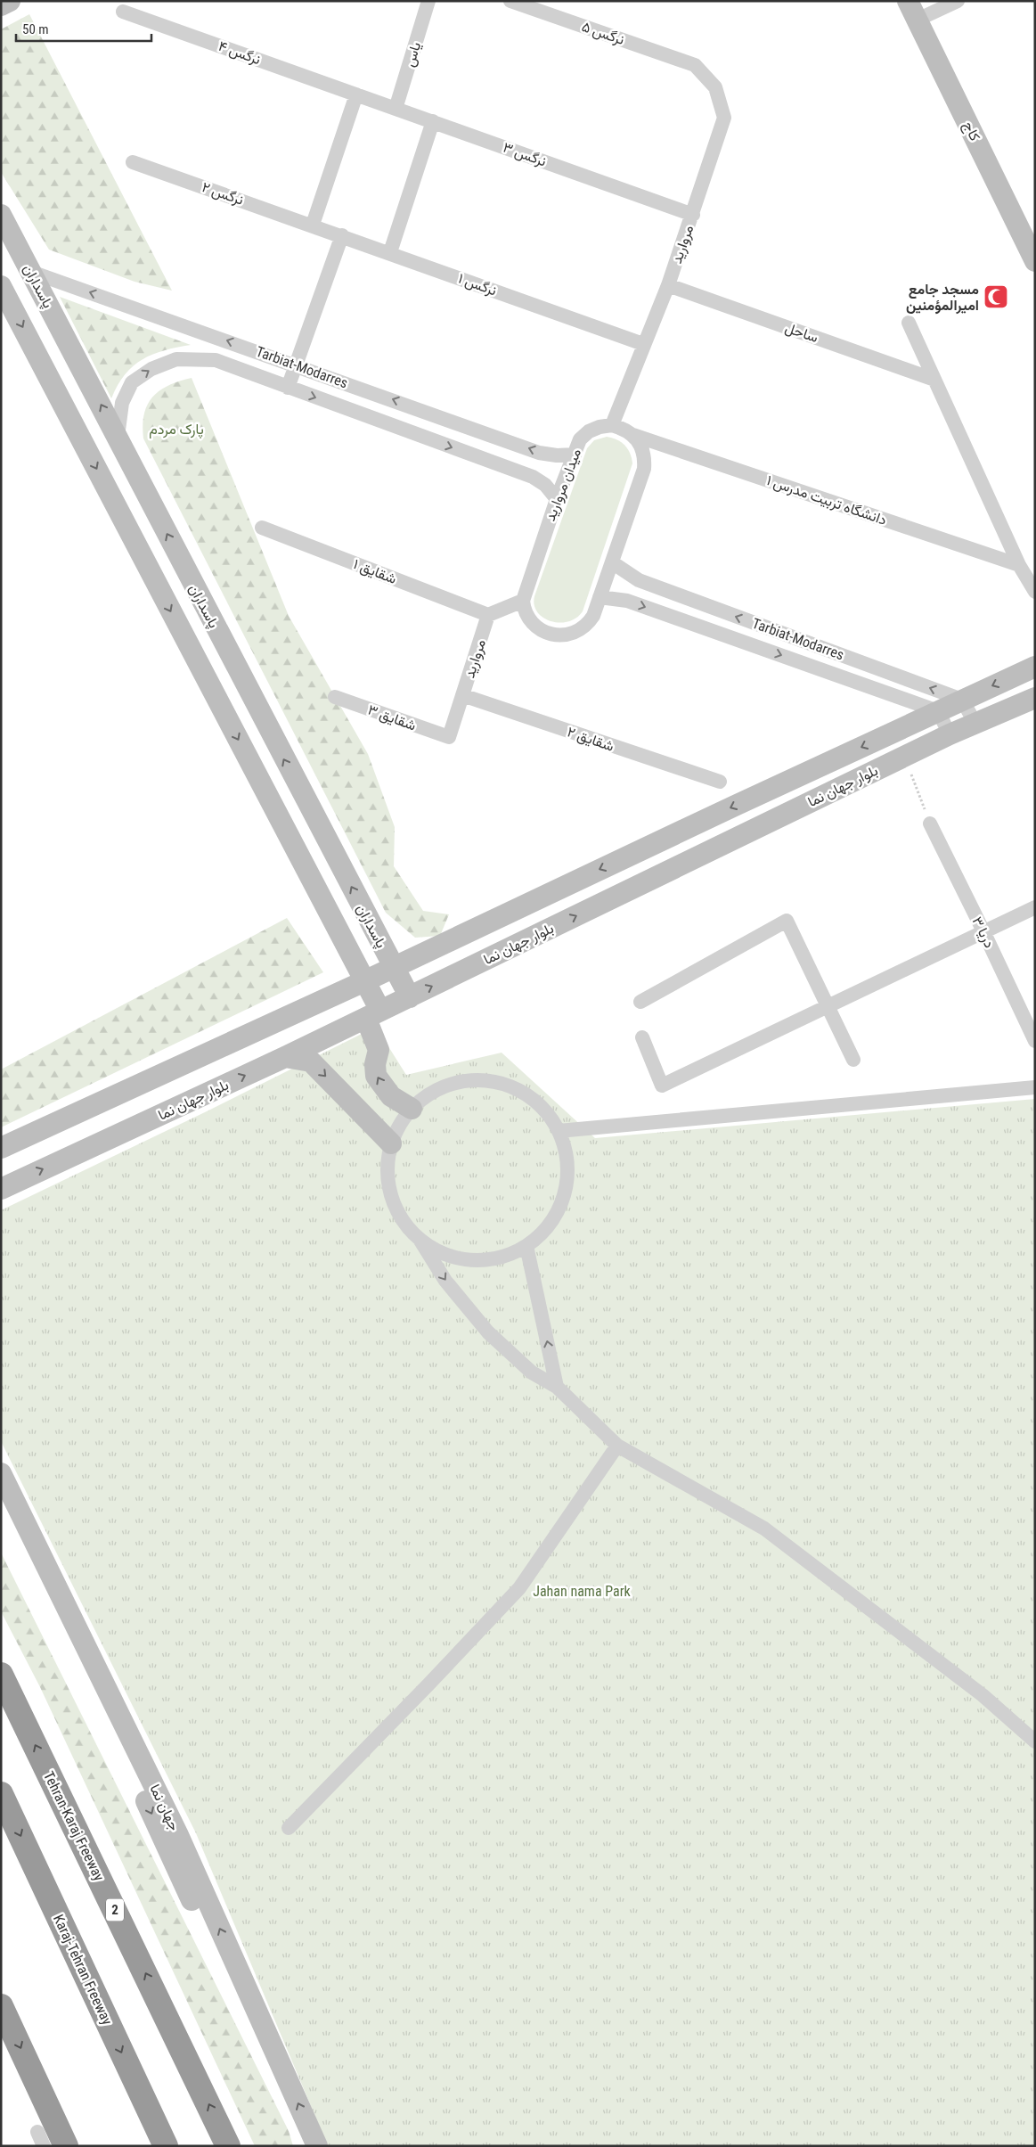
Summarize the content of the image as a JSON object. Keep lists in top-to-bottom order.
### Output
{
  "streets": {
    "highway": ["Tehran-Karaj Freeway", "2", "Karaj-Tehran Freeway"],
    "street": [
      "۵ نرگس",
      "نرگس ۴",
      "یاس",
      "کاج",
      "نرگس ۳",
      "نرگس ۲",
      "مروارید",
      "نرگس ۱",
      "پاسداران",
      "ساحل",
      "Tarbiat-Modarres",
      "میدان مروارید",
      "۱ دانشگاه تربیت مدرس",
      "شقایق ۱",
      "شقایق ۳",
      "شقایق ۲",
      "بلوار جهان نما",
      "دریا ۳",
      "جهان نما"
    ]
  },
  "crossings": [
    ["۵ نرگس", "مروارید"],
    ["نرگس ۴", "نرگس ۳"],
    ["یاس", "نرگس ۳"],
    ["نرگس ۳", "مروارید"],
    ["نرگس ۲", "نرگس ۱"],
    ["مروارید", "نرگس ۱"],
    ["مروارید", "ساحل"],
    ["مروارید", "میدان مروارید"],
    ["مروارید", "شقایق ۱"],
    ["مروارید", "شقایق ۳"],
    ["مروارید", "شقایق ۲"],
    ["پاسداران", "Tarbiat-Modarres"],
    ["پاسداران", "بلوار جهان نما"],
    ["Tarbiat-Modarres", "میدان مروارید"],
    ["Tarbiat-Modarres", "بلوار جهان نما"]
  ],
  "one_way": ["Tehran-Karaj Freeway"],
  "parks": ["پارک مردم", "Jahan nama Park"],
  "places": {
    "mosque": ["مسجد جامع امیرالمؤمنین"]
  },
  "scale_bar": "50 m"
}
